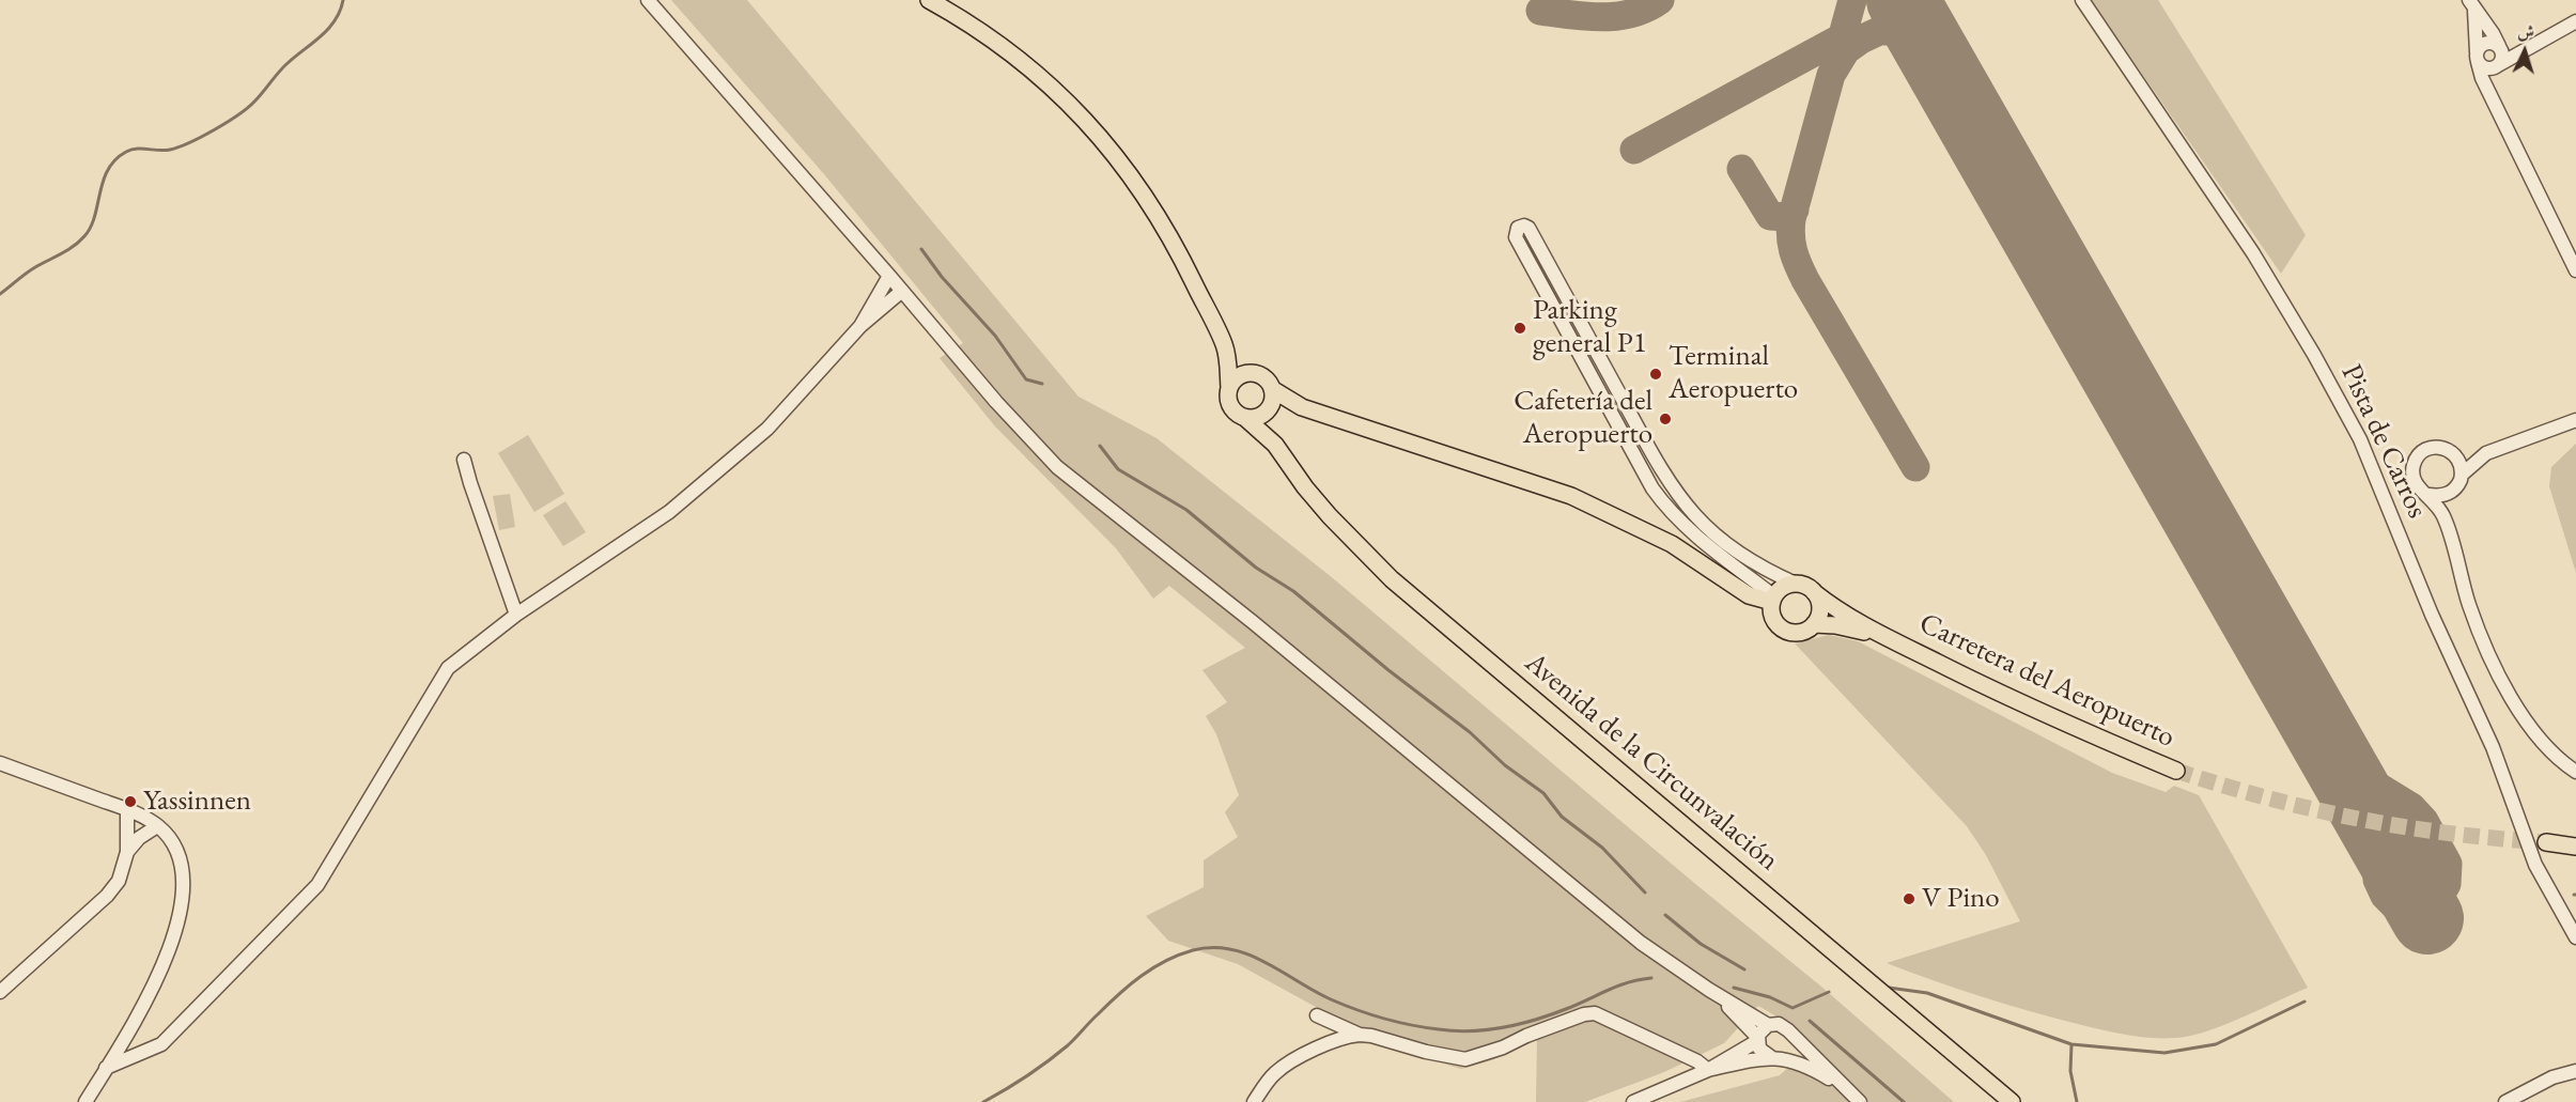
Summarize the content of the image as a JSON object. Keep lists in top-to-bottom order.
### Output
{
  "streets": {
    "main road": ["Carretera del Aeropuerto", "Avenida de la Circunvalación"],
    "street": ["Pista de Carros"]
  },
  "places": [
    "Parking general P1",
    "Terminal Aeropuerto",
    "Cafetería del Aeropuerto",
    "Yassinnen",
    "V Pino"
  ],
  "north": "top"
}
